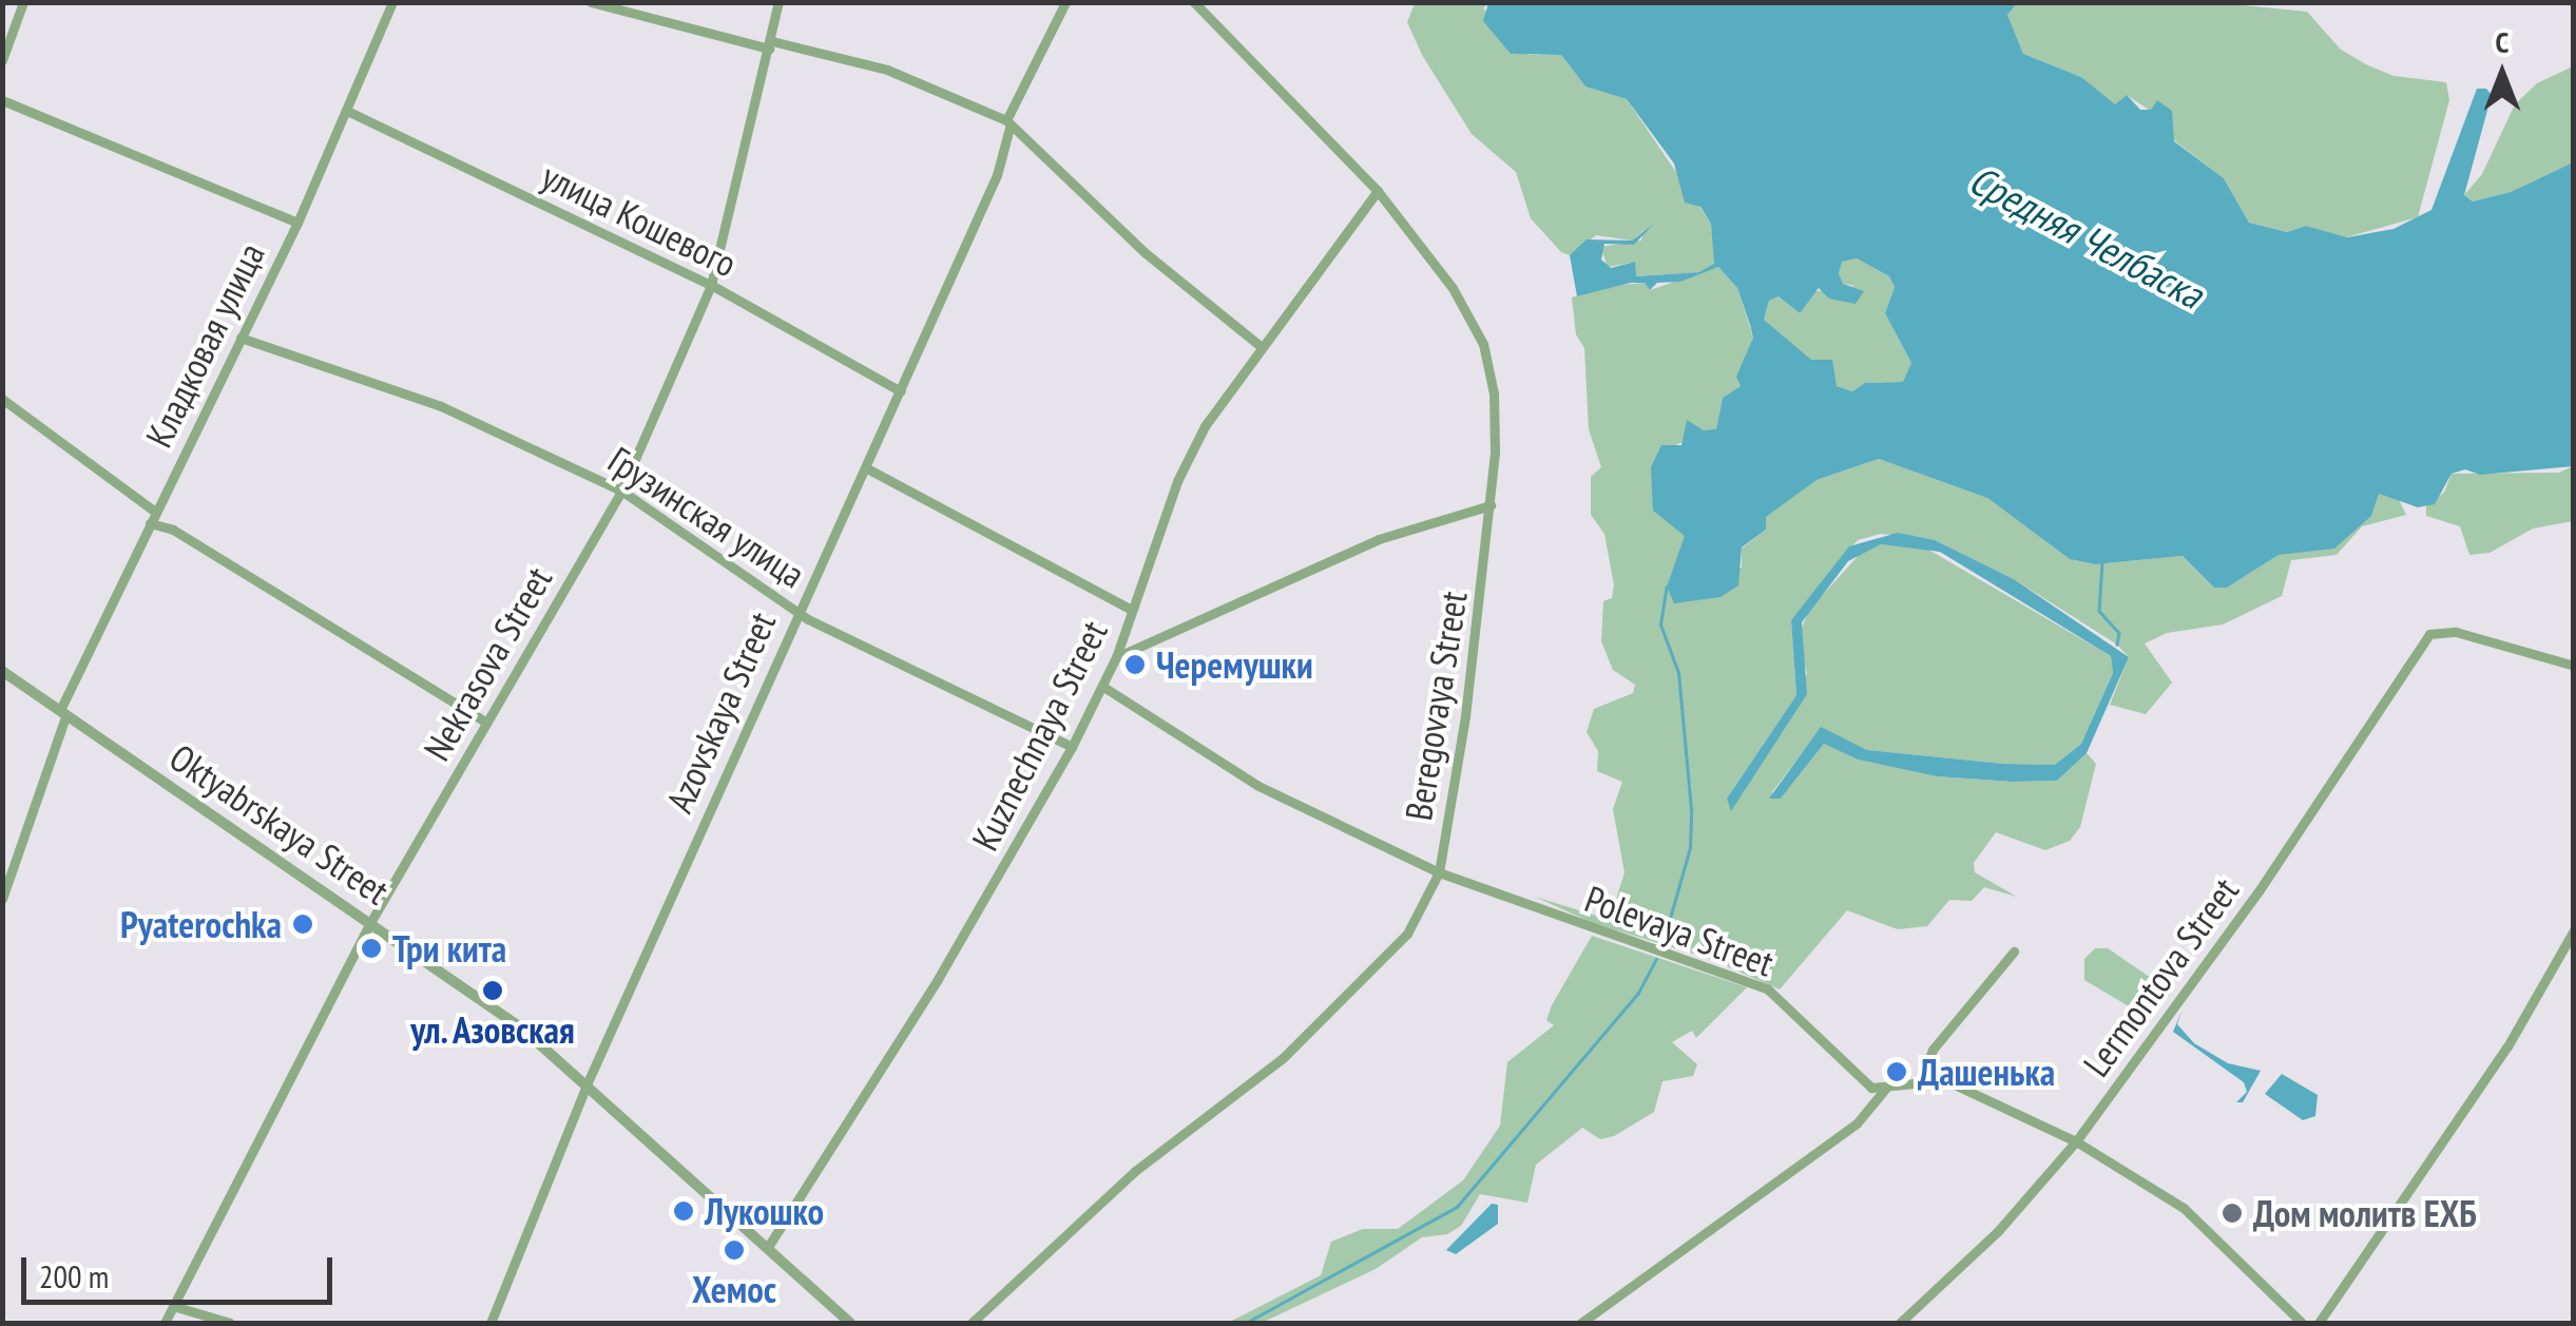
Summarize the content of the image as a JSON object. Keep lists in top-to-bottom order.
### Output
{
  "streets": {
    "street": [
      "улица Кошевого",
      "Кладковая улица",
      "Грузинская улица",
      "Nekrasova Street",
      "Beregovaya Street",
      "Azovskaya Street",
      "Kuznechnaya Street",
      "Oktyabrskaya Street",
      "Polevaya Street",
      "Lermontova Street"
    ]
  },
  "crossings": [
    ["улица Кошевого", "Кладковая улица"],
    ["улица Кошевого", "Nekrasova Street"],
    ["улица Кошевого", "Azovskaya Street"],
    ["Кладковая улица", "Грузинская улица"],
    ["Кладковая улица", "Oktyabrskaya Street"],
    ["Грузинская улица", "Nekrasova Street"],
    ["Грузинская улица", "Azovskaya Street"],
    ["Грузинская улица", "Kuznechnaya Street"],
    ["Nekrasova Street", "Oktyabrskaya Street"],
    ["Beregovaya Street", "Kuznechnaya Street"],
    ["Beregovaya Street", "Polevaya Street"],
    ["Azovskaya Street", "Oktyabrskaya Street"],
    ["Kuznechnaya Street", "Oktyabrskaya Street"],
    ["Kuznechnaya Street", "Polevaya Street"]
  ],
  "water": ["Средняя Челбаска"],
  "places": [
    "Черемушки",
    "Pyaterochka",
    "Три кита",
    "ул. Азовская",
    "Дашенька",
    "Лукошко",
    "Дом молитв ЕХБ",
    "Хемос"
  ],
  "scale_bar": "200 m",
  "north": "top"
}
